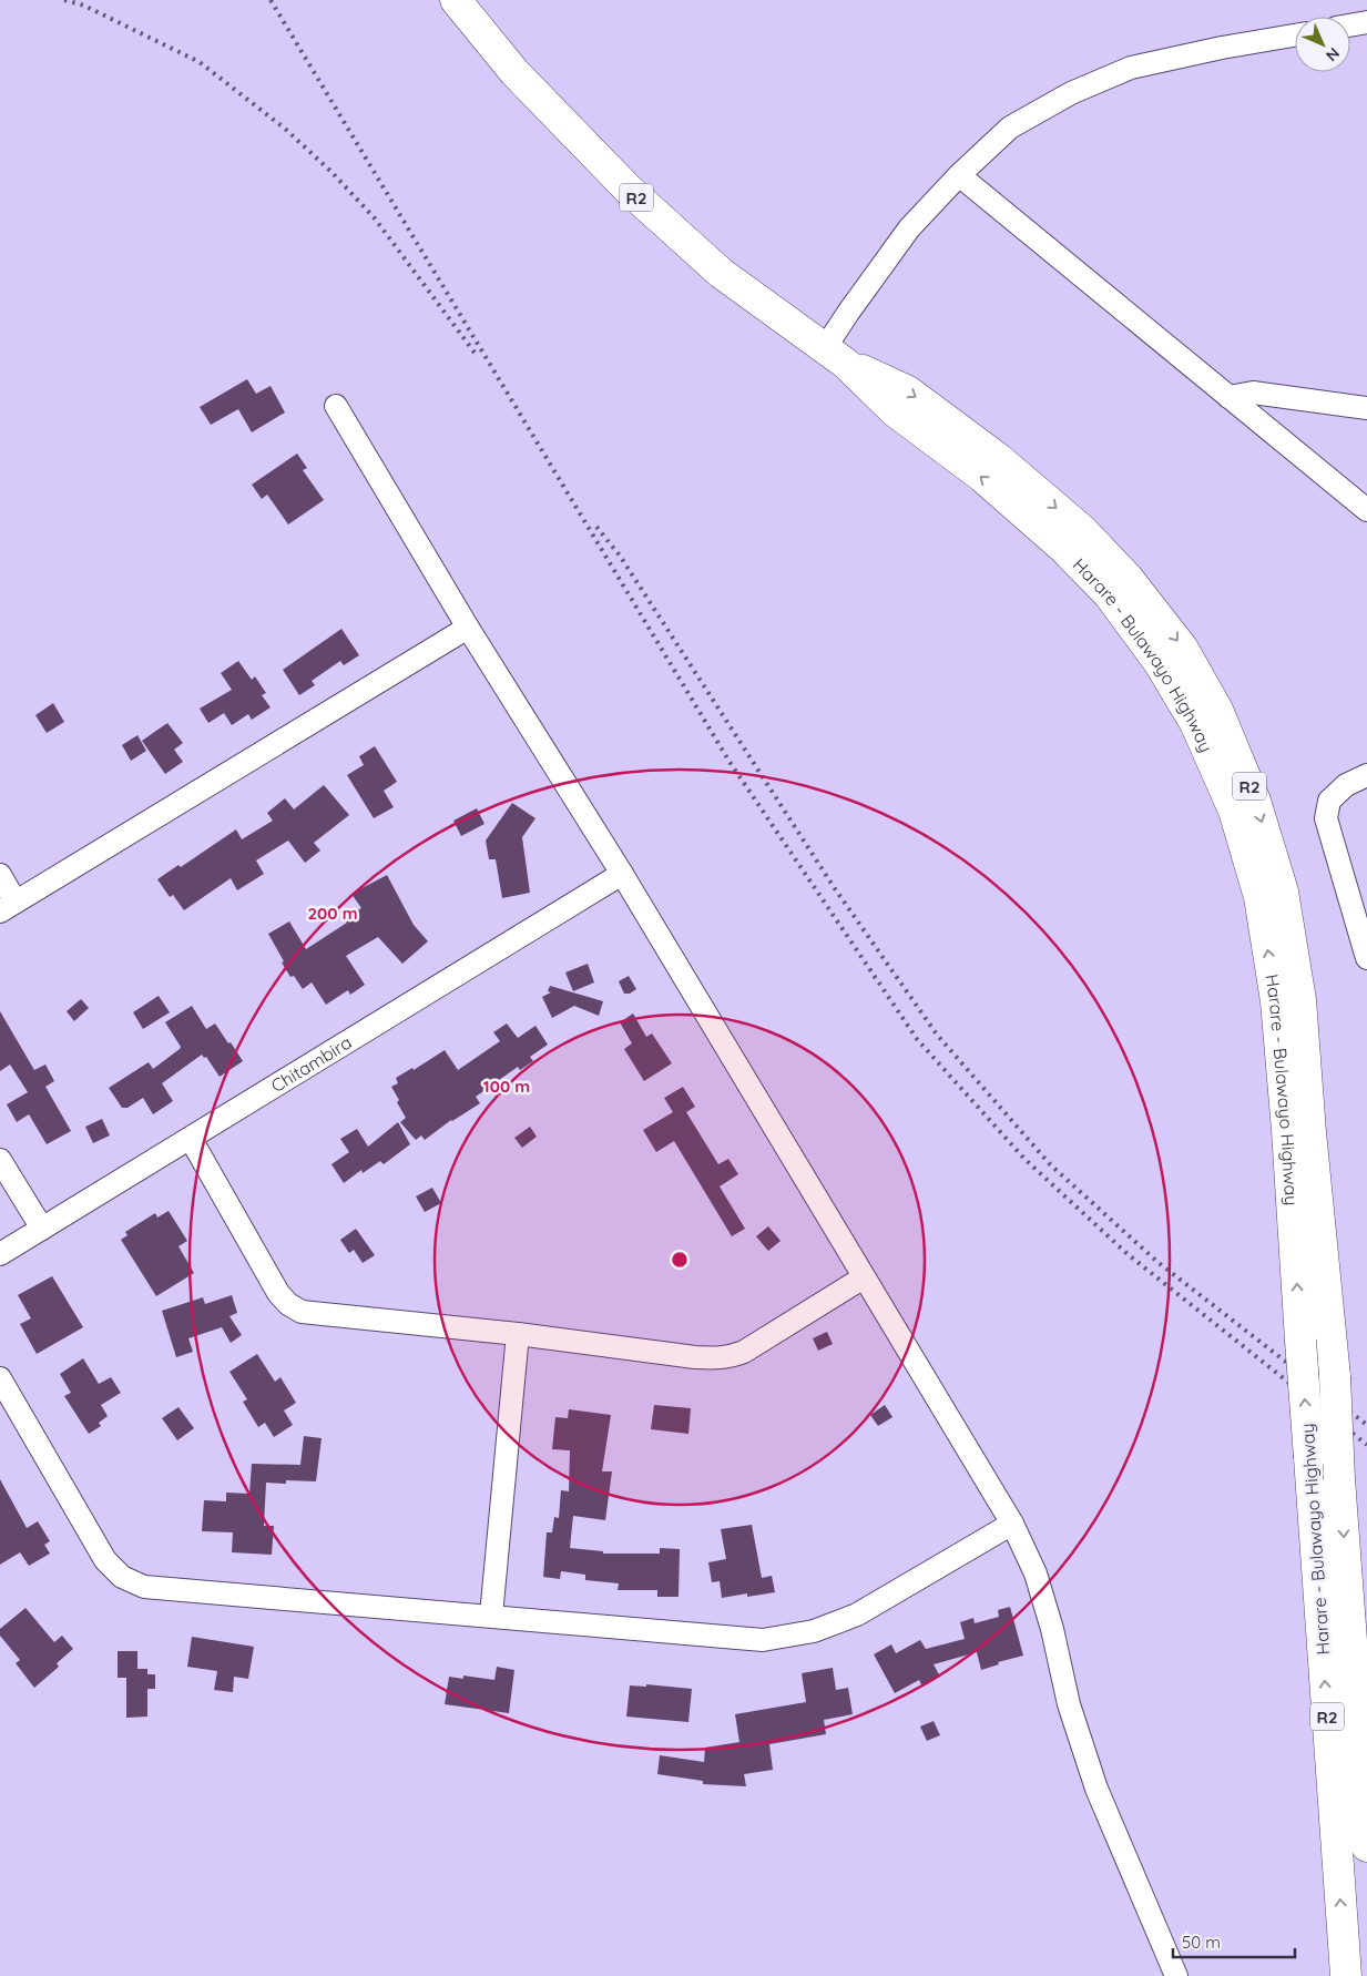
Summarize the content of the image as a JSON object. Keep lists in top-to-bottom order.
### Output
{
  "streets": {
    "highway": ["R2", "Harare - Bulawayo Highway"],
    "street": ["Chitambira"]
  },
  "scale_bar": "50 m",
  "north": "bottom right",
  "rings": ["200 m", "100 m"]
}
